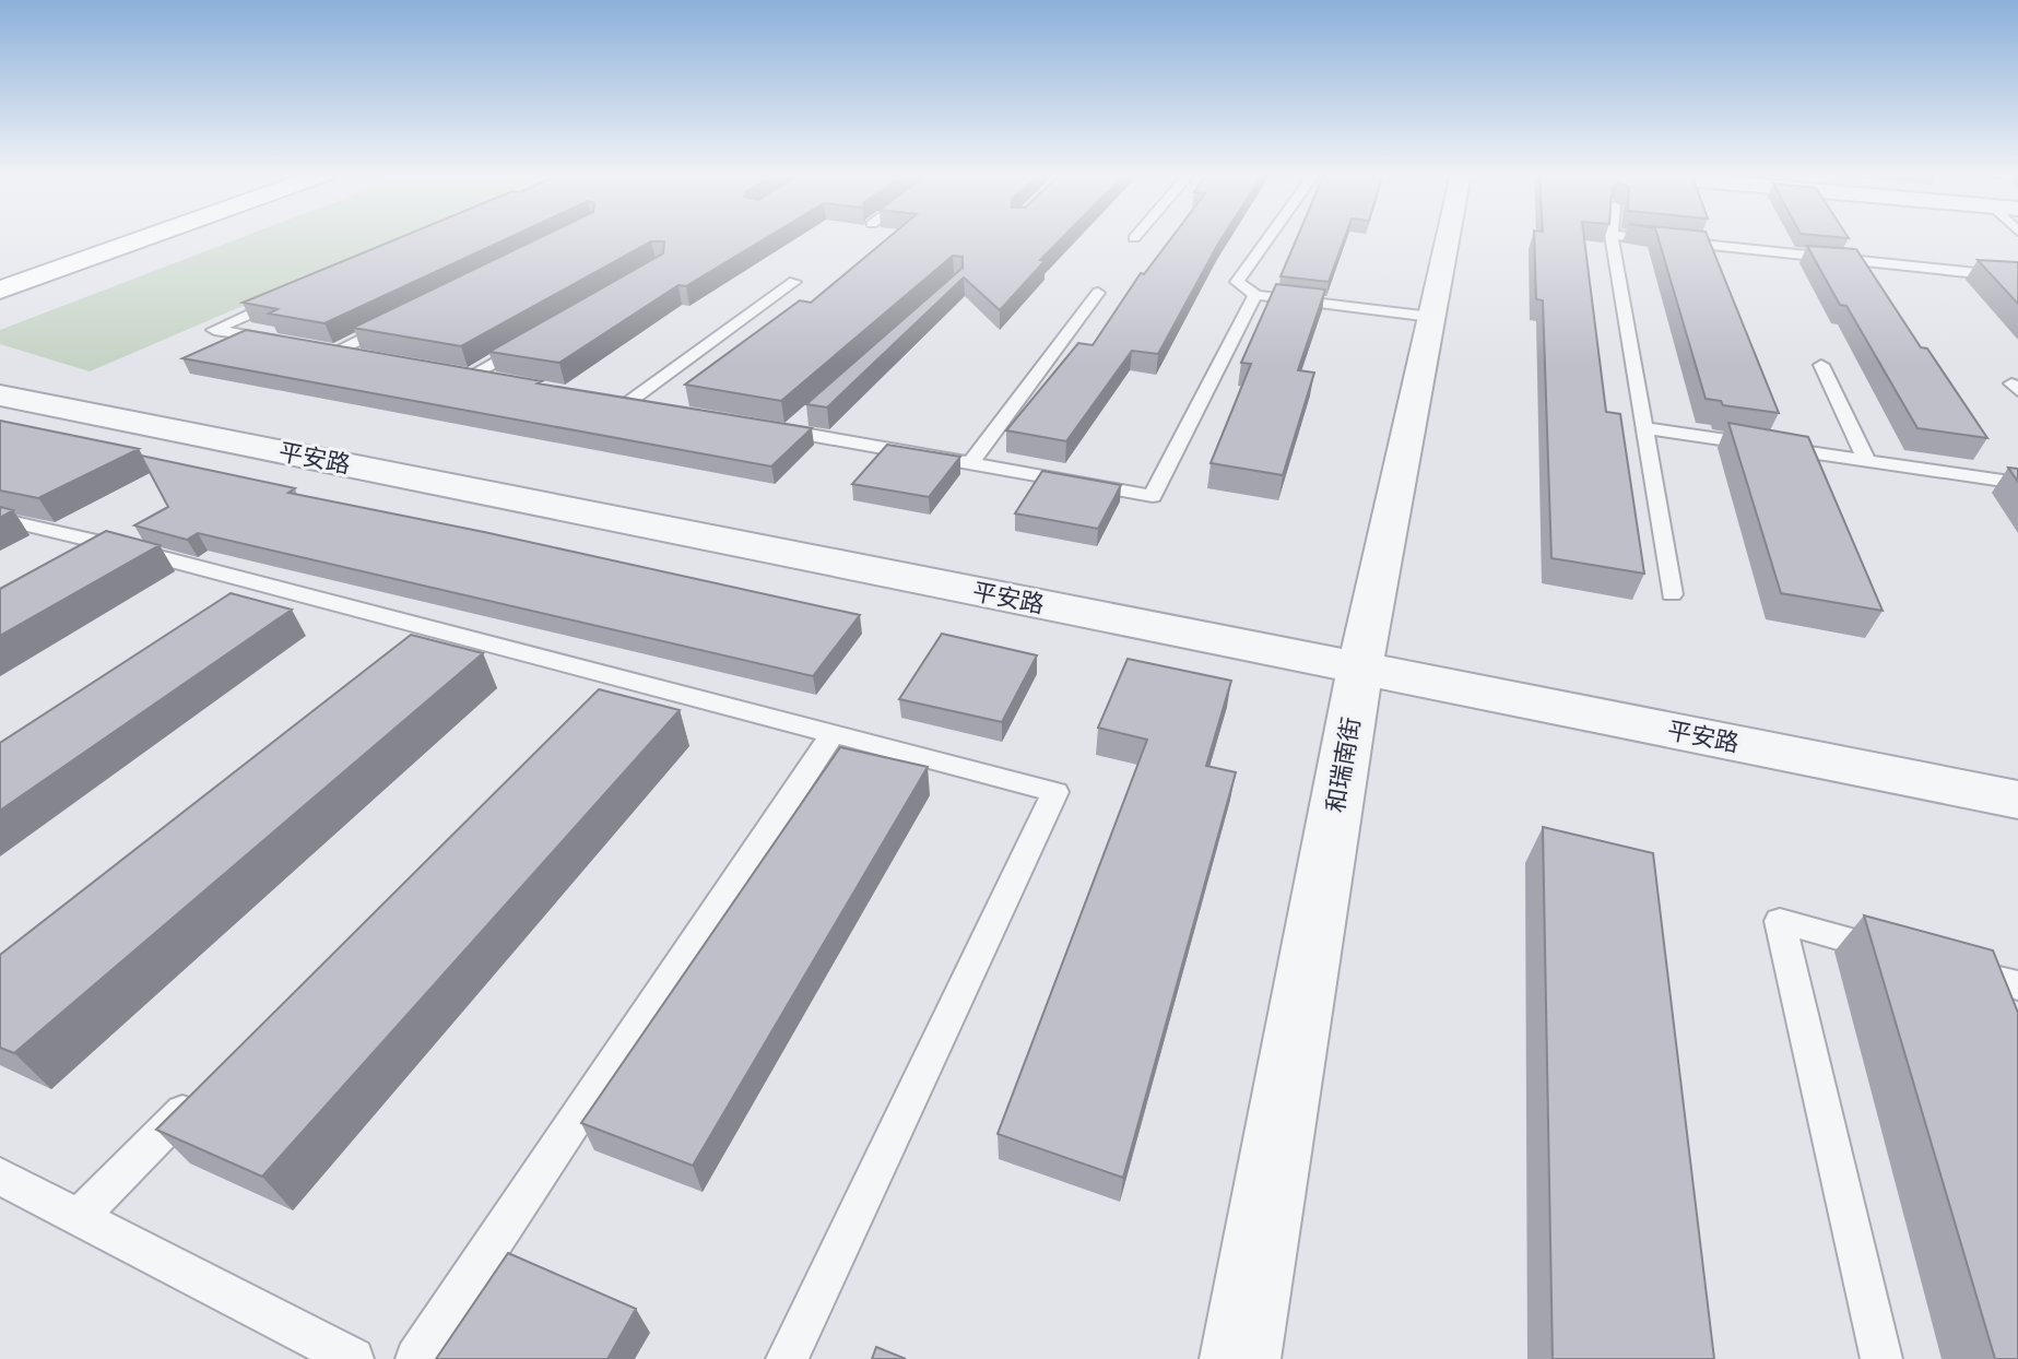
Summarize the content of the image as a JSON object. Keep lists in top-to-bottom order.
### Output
{
  "streets": {
    "street": ["平安路", "和瑞南街"]
  },
  "crossings": [
    ["平安路", "和瑞南街"]
  ]
}
